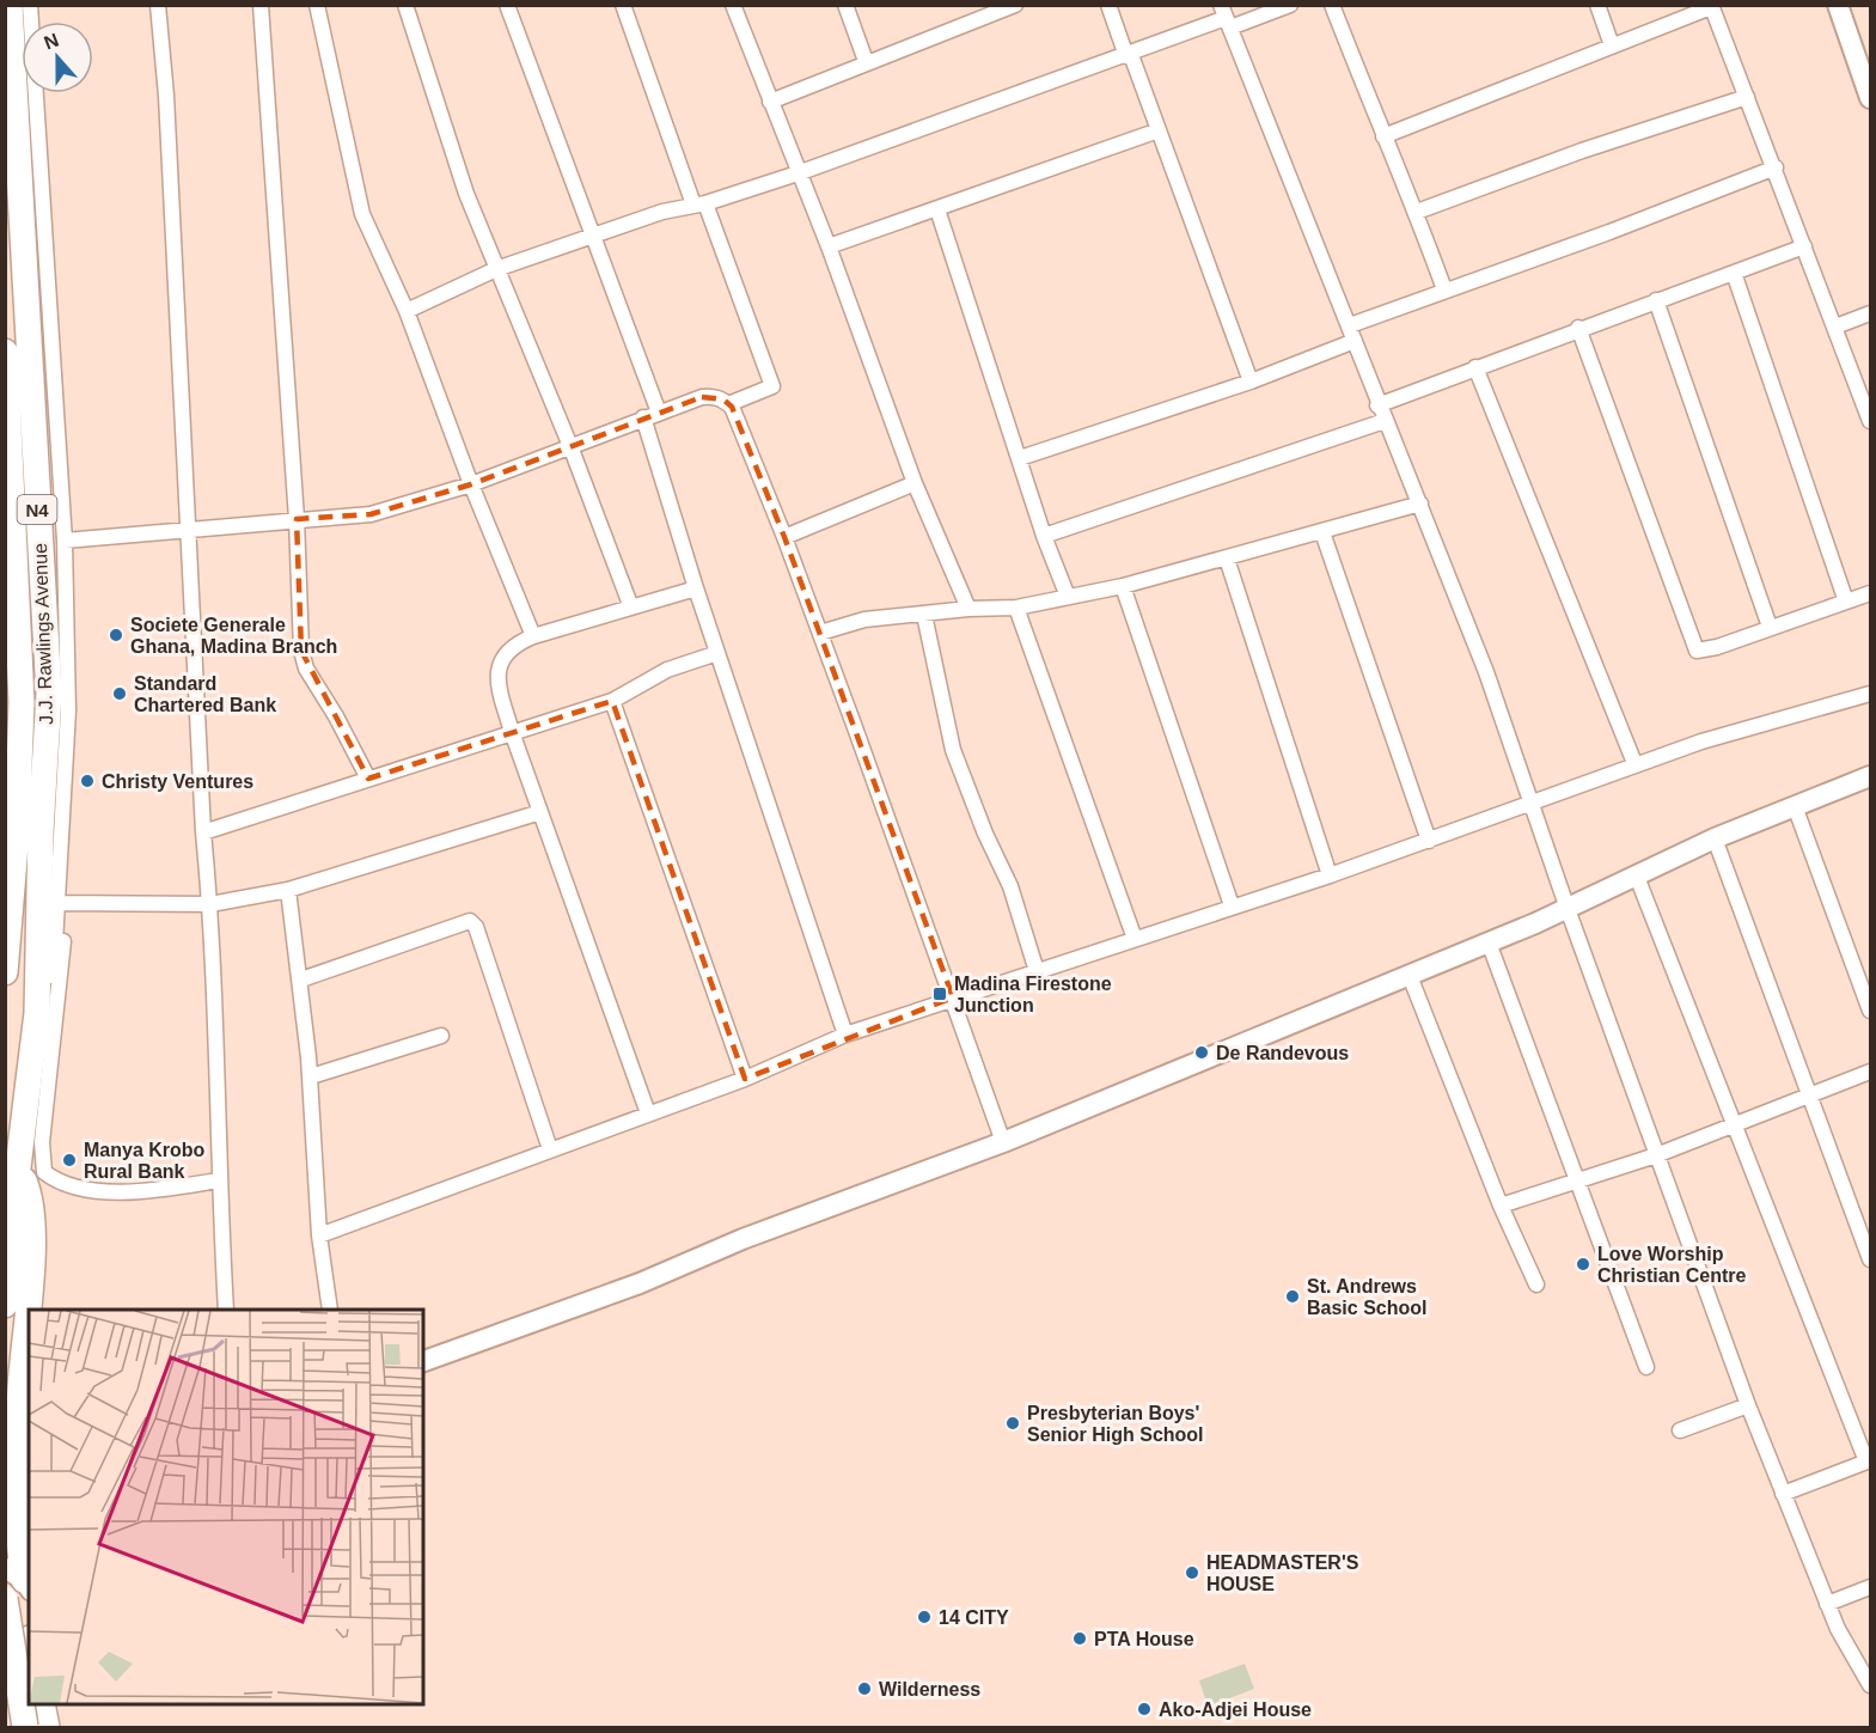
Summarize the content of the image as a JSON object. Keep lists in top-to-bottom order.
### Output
{
  "streets": {
    "highway": ["N4", "J.J. Rawlings Avenue"]
  },
  "places": {
    "other": [
      "Societe Generale Ghana, Madina Branch",
      "Standard Chartered Bank",
      "Christy Ventures",
      "De Randevous",
      "Manya Krobo Rural Bank",
      "Love Worship Christian Centre",
      "St. Andrews Basic School",
      "Presbyterian Boys' Senior High School",
      "HEADMASTER'S HOUSE",
      "14 CITY",
      "PTA House",
      "Wilderness",
      "Ako-Adjei House"
    ],
    "transit": ["Madina Firestone Junction"]
  },
  "north": "top"
}
